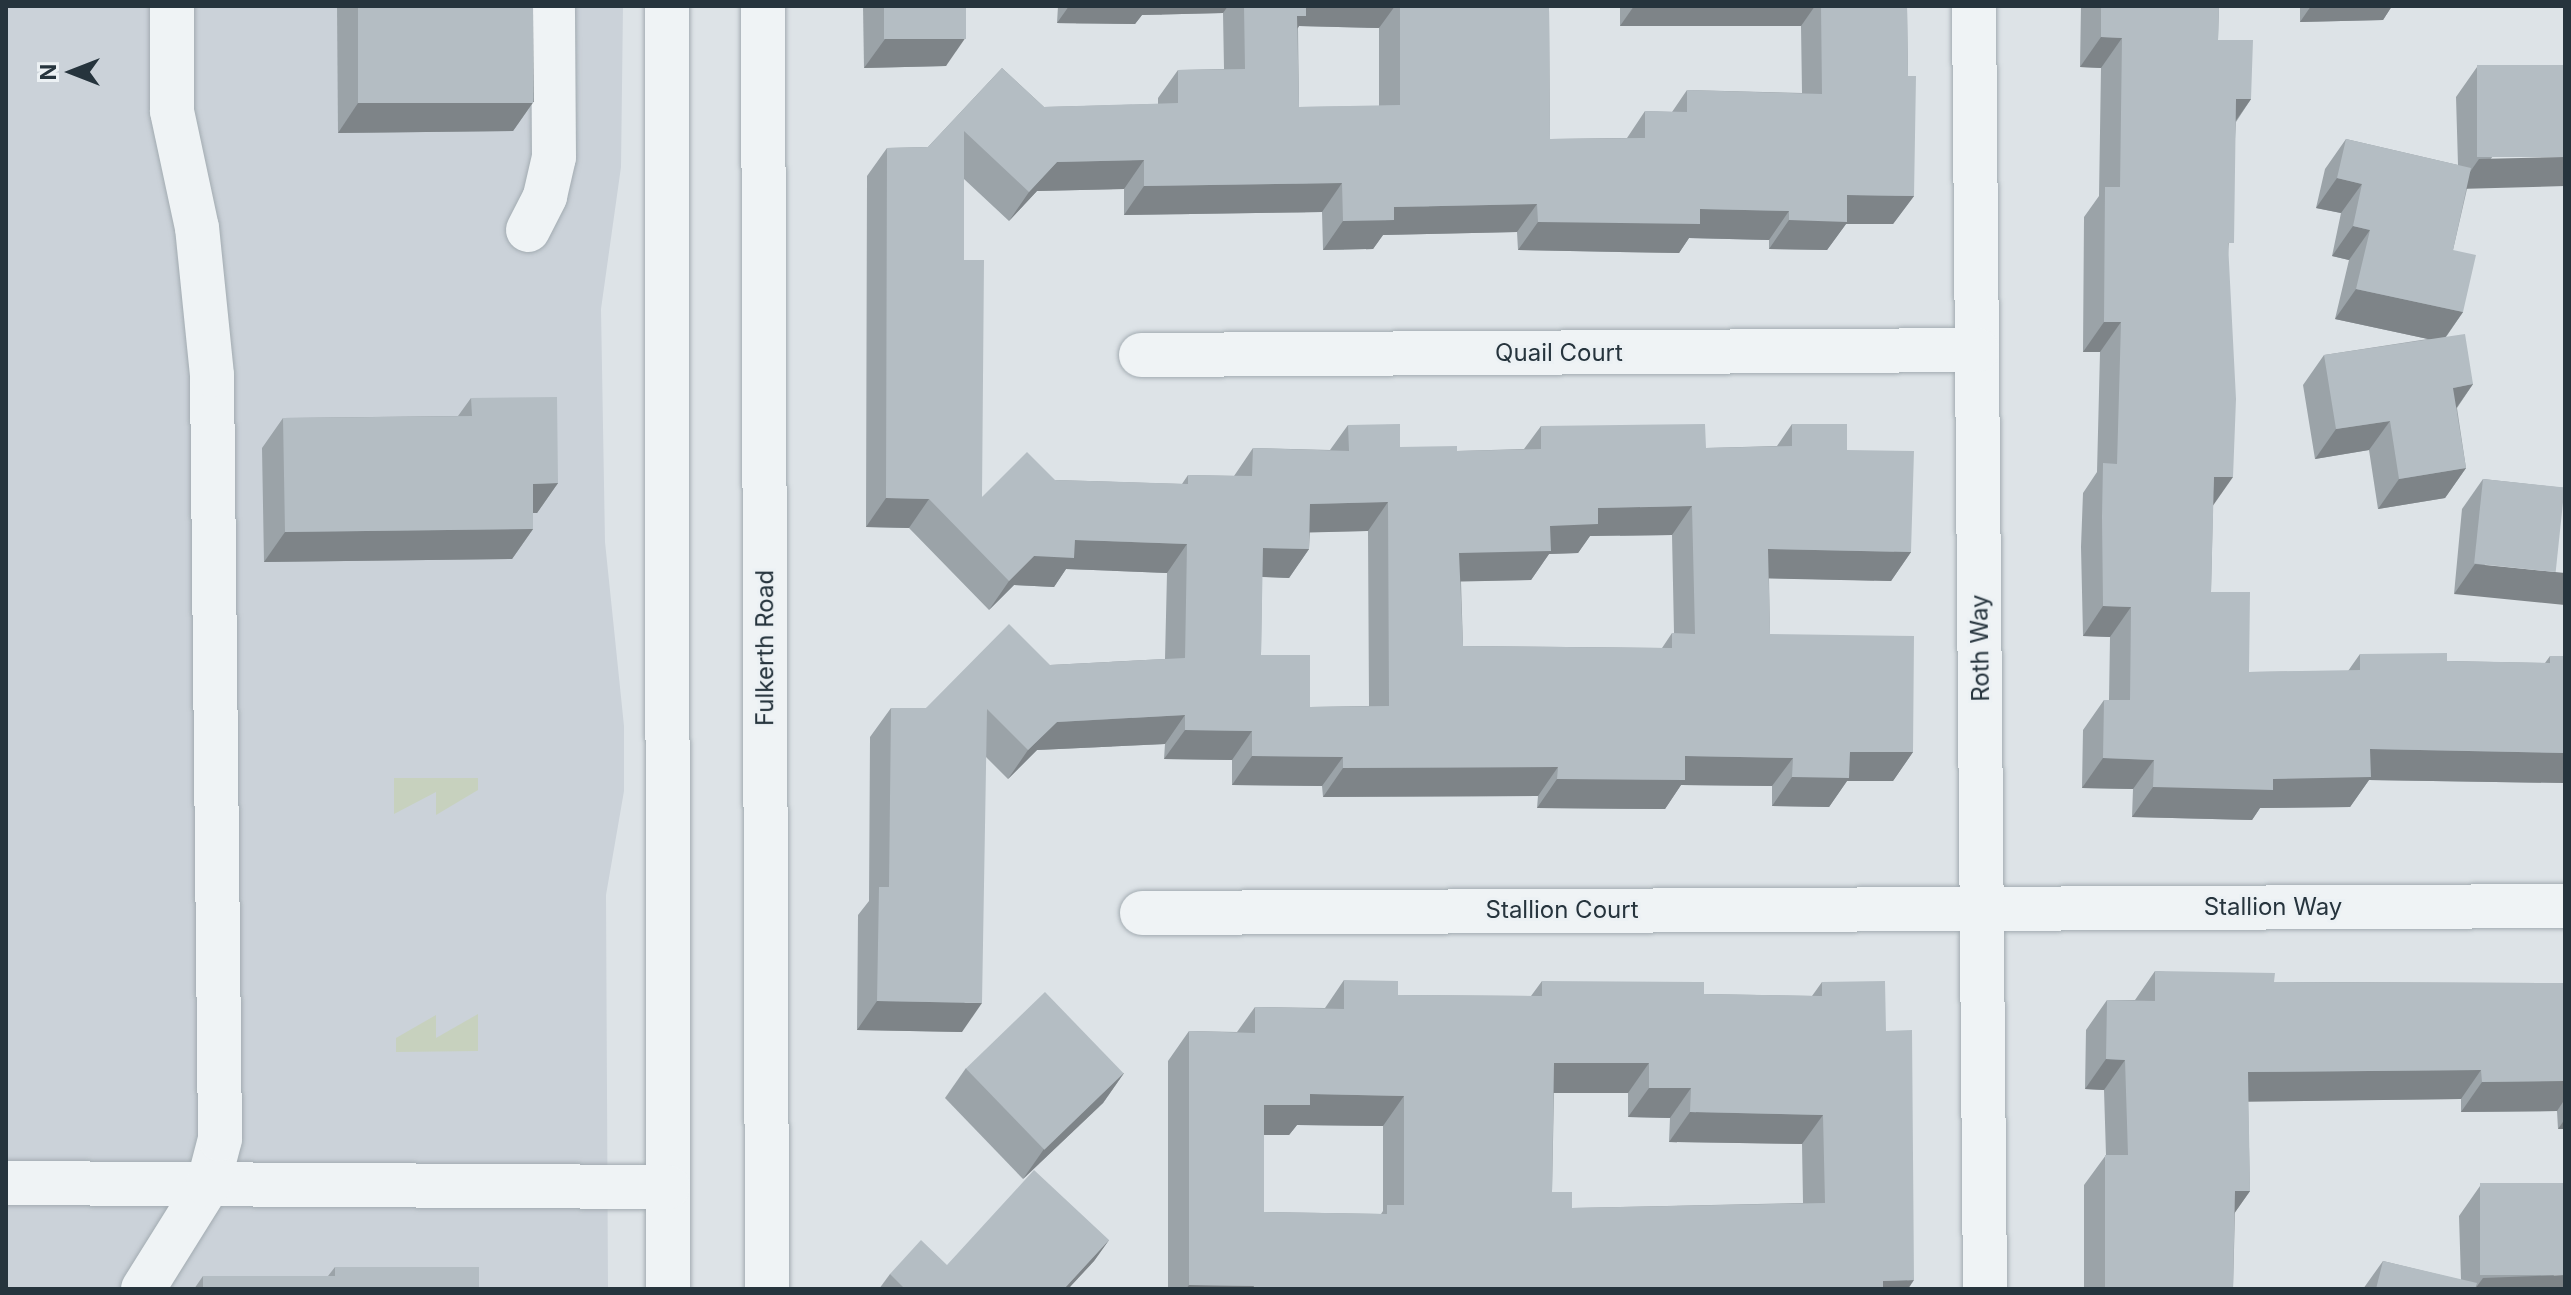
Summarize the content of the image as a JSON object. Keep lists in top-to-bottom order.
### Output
{
  "streets": {
    "street": [
      "Quail Court",
      "Fulkerth Road",
      "Roth Way",
      "Stallion Way",
      "Stallion Court"
    ]
  },
  "crossings": [
    ["Quail Court", "Roth Way"],
    ["Roth Way", "Stallion Way"],
    ["Roth Way", "Stallion Court"],
    ["Stallion Way", "Stallion Court"]
  ],
  "north": "left"
}
